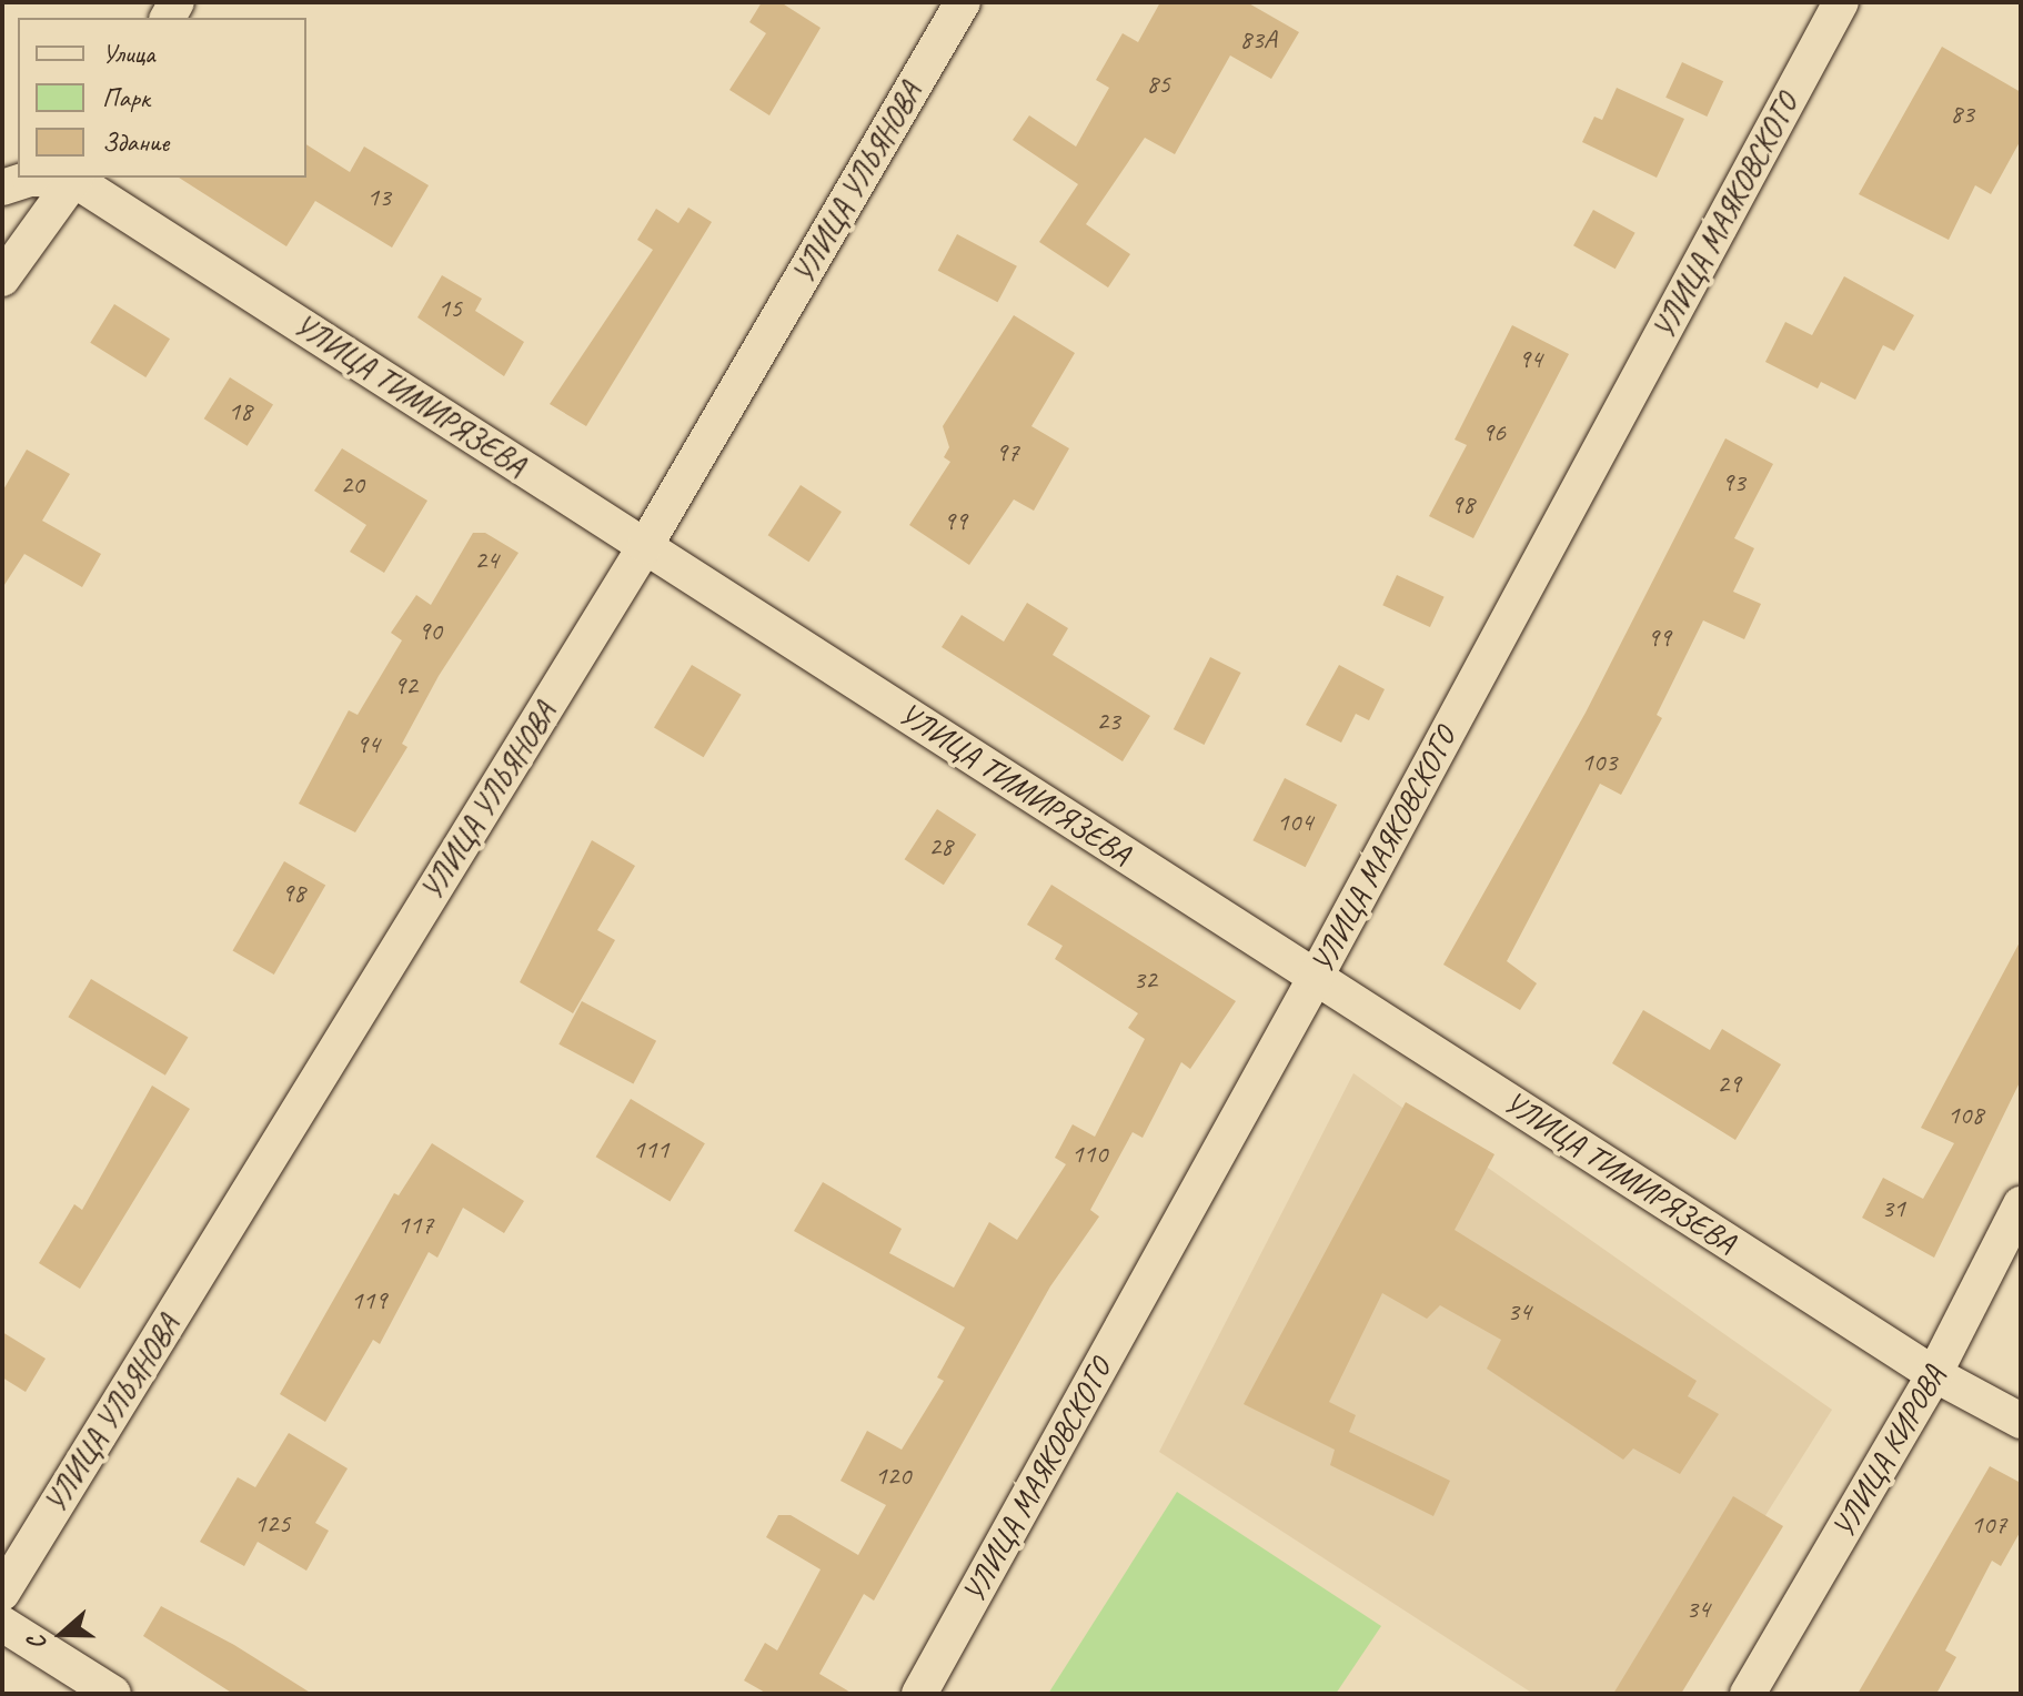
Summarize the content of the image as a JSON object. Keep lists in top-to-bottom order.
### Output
{
  "streets": {
    "street": [
      "УЛИЦА УЛЬЯНОВА",
      "УЛИЦА МАЯКОВСКОГО",
      "УЛИЦА ТИМИРЯЗЕВА",
      "УЛИЦА КИРОВА"
    ]
  },
  "crossings": [
    ["УЛИЦА УЛЬЯНОВА", "УЛИЦА ТИМИРЯЗЕВА"],
    ["УЛИЦА МАЯКОВСКОГО", "УЛИЦА ТИМИРЯЗЕВА"],
    ["УЛИЦА ТИМИРЯЗЕВА", "УЛИЦА КИРОВА"]
  ],
  "house_numbers": [
    "83А",
    "85",
    "83",
    "13",
    "15",
    "94",
    "18",
    "96",
    "97",
    "93",
    "20",
    "98",
    "99",
    "24",
    "90",
    "99",
    "92",
    "23",
    "94",
    "103",
    "104",
    "28",
    "98",
    "32",
    "29",
    "108",
    "111",
    "110",
    "31",
    "117",
    "119",
    "34",
    "120",
    "125",
    "107",
    "34"
  ],
  "legend": ["Улица", "Парк", "Здание"],
  "north": "left"
}
